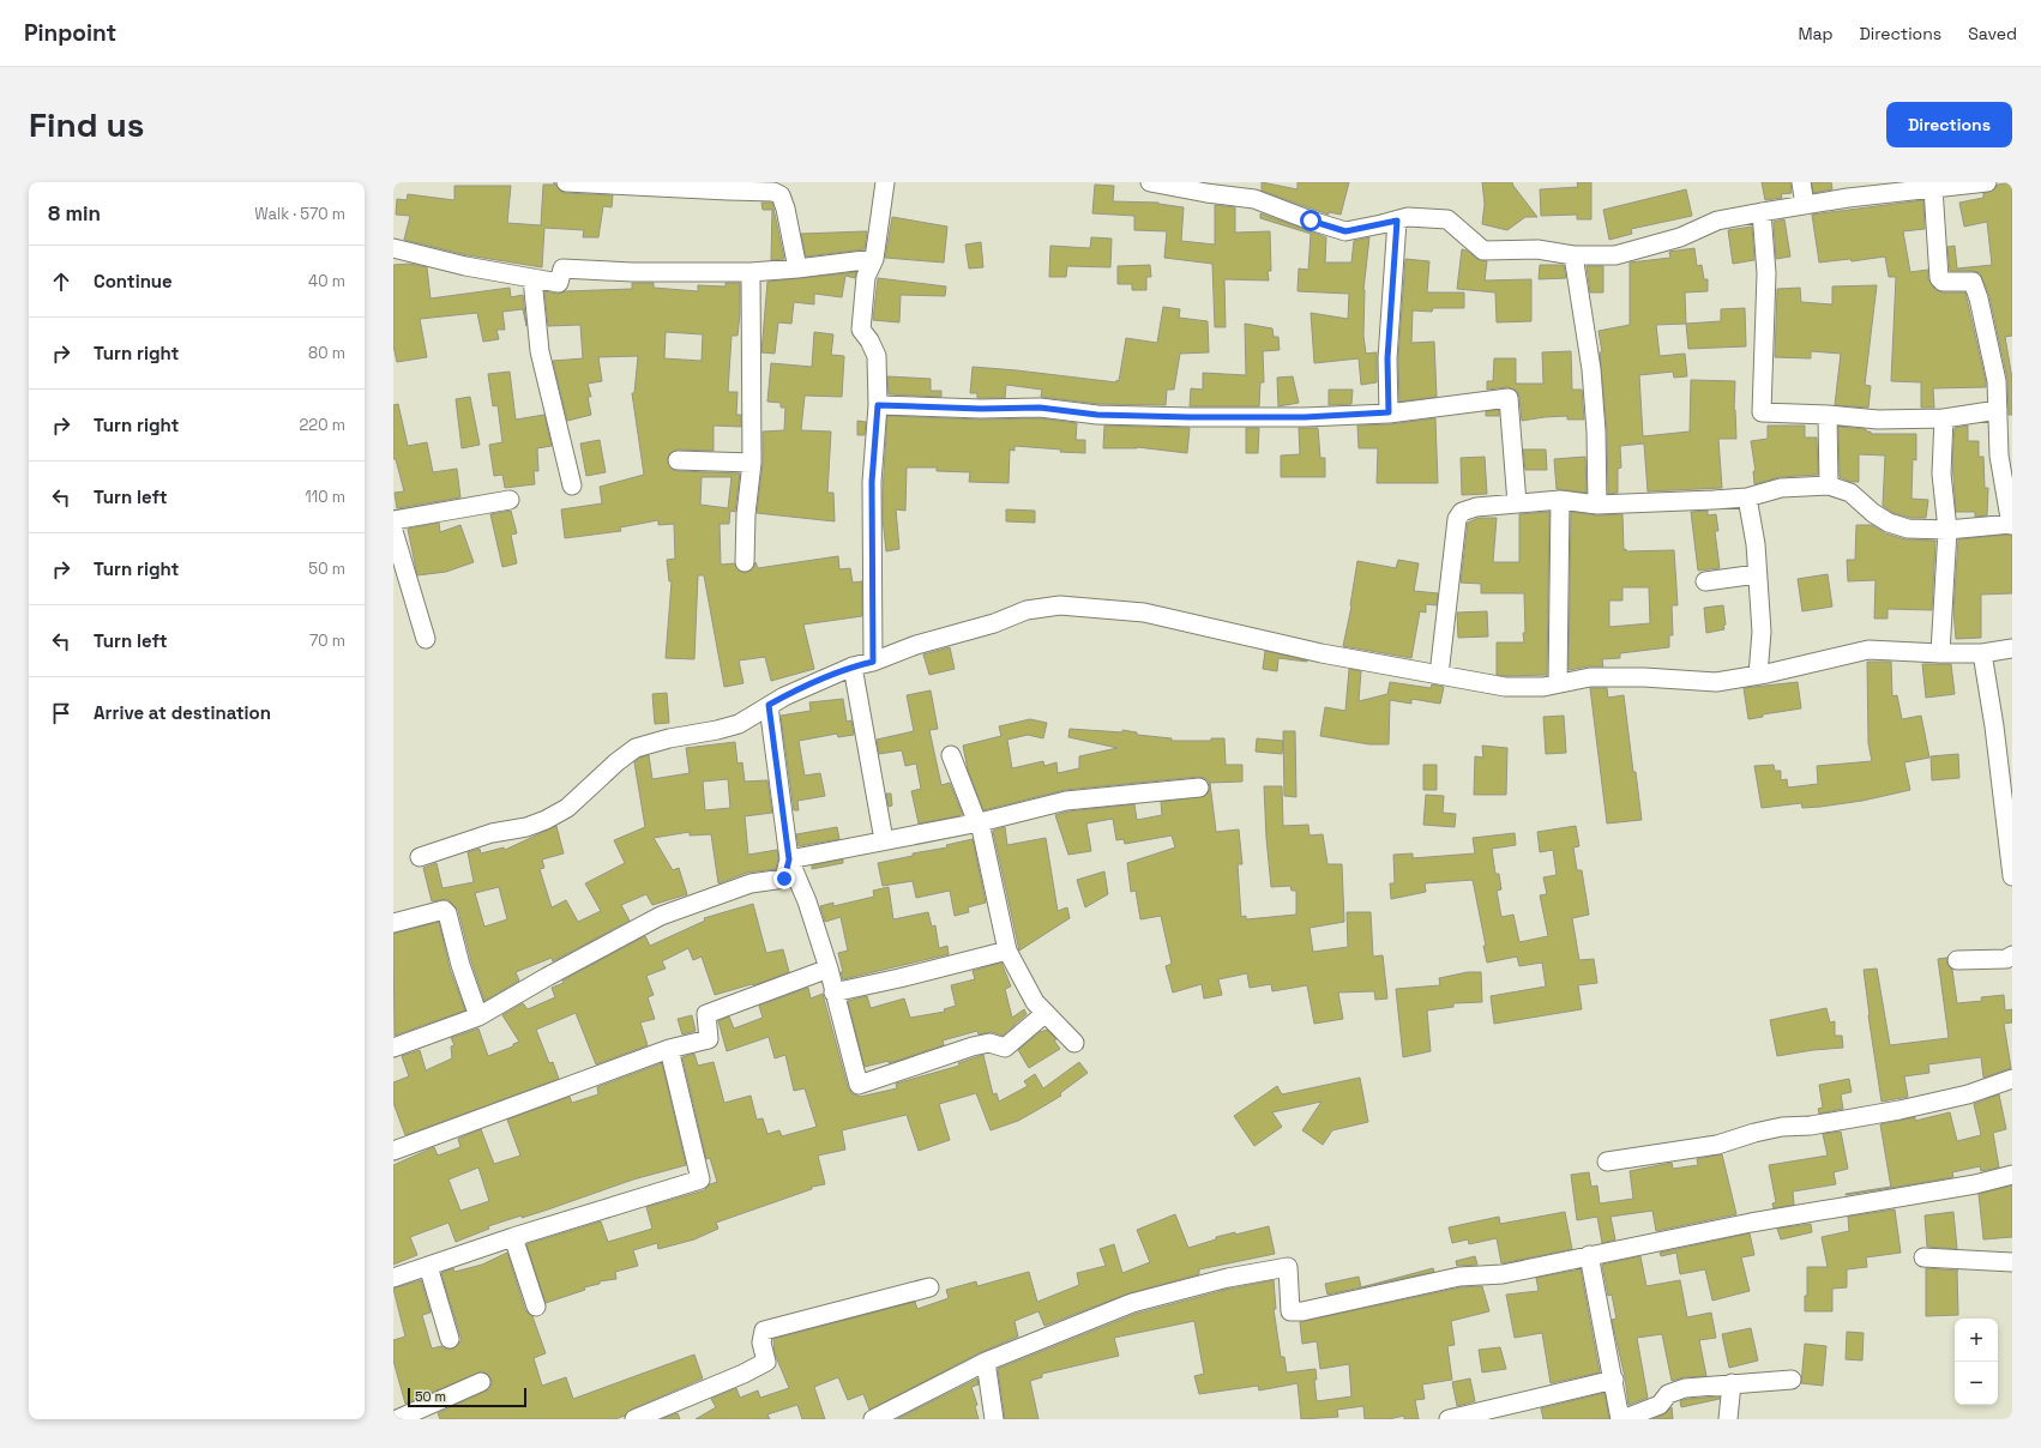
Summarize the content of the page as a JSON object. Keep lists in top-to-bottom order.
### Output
{
  "scale_bar": "50 m",
  "page": {
    "header": "Pinpoint",
    "nav": ["Map", "Directions", "Saved"],
    "buttons": "Directions",
    "title": "Find us",
    "heading": ["8 min", "Walk · 570 m"],
    "list": [
      ["Continue", "40 m"],
      ["Turn right", "80 m"],
      ["Turn right", "220 m"],
      ["Turn left", "110 m"],
      ["Turn right", "50 m"],
      ["Turn left", "70 m"],
      "Arrive at destination"
    ],
    "map_buttons": ["+", "−"],
    "scale": "50 m"
  }
}
